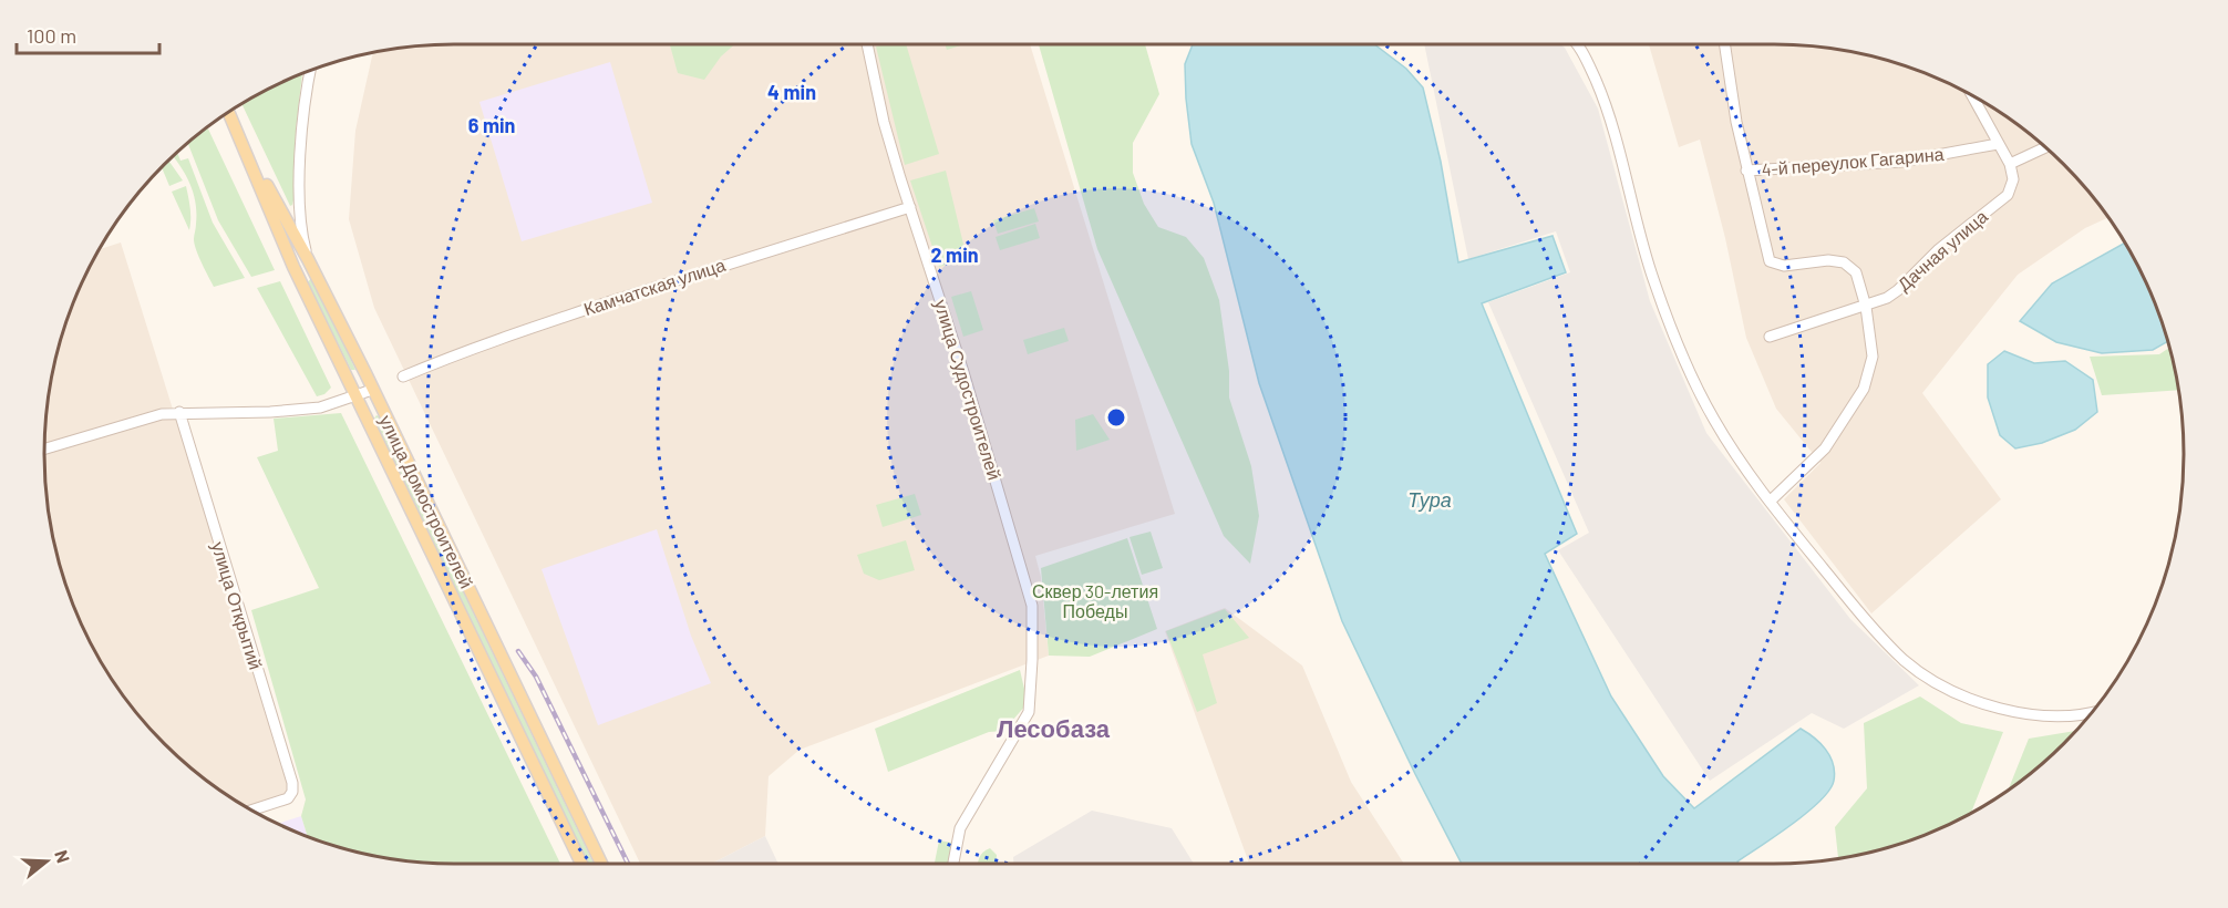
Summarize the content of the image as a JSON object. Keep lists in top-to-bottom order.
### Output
{
  "streets": {
    "main road": ["улица Домостроителей"],
    "street": [
      "4-й переулок Гагарина",
      "Дачная улица",
      "Камчатская улица",
      "улица Судостроителей",
      "улица Открытий"
    ]
  },
  "crossings": [
    ["Камчатская улица", "улица Судостроителей"]
  ],
  "districts": ["Лесобаза"],
  "water": ["Тура"],
  "parks": ["Сквер 30-летия Победы"],
  "scale_bar": "100 m",
  "north": "right",
  "rings": ["4 min", "6 min", "2 min"]
}
